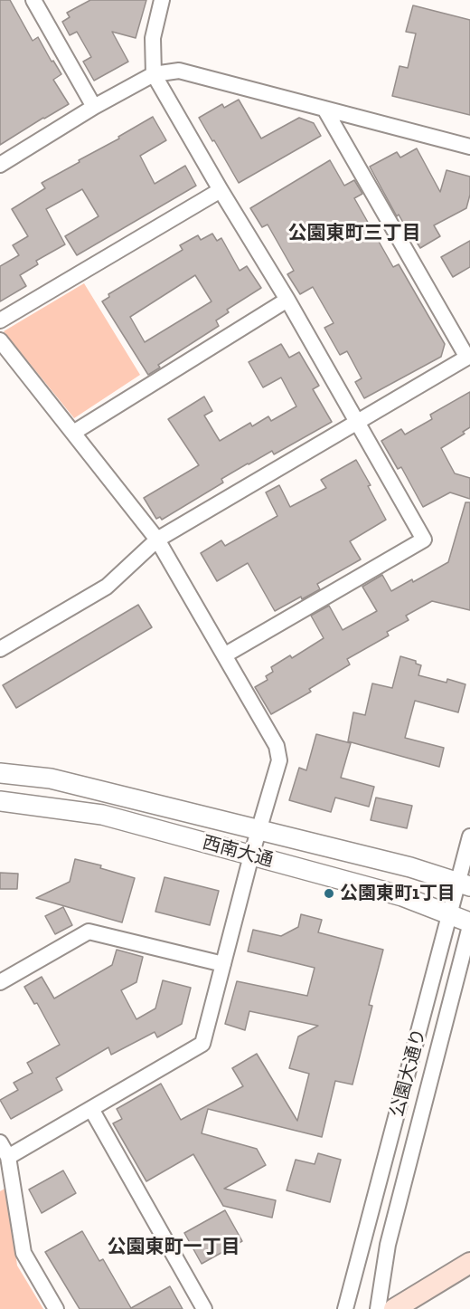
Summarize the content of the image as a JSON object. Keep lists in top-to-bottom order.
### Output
{
  "streets": {
    "street": ["西南大通", "公園大通り"]
  },
  "crossings": [
    ["西南大通", "公園大通り"]
  ],
  "districts": ["公園東町三丁目", "公園東町一丁目"],
  "places": ["公園東町1丁目"]
}
